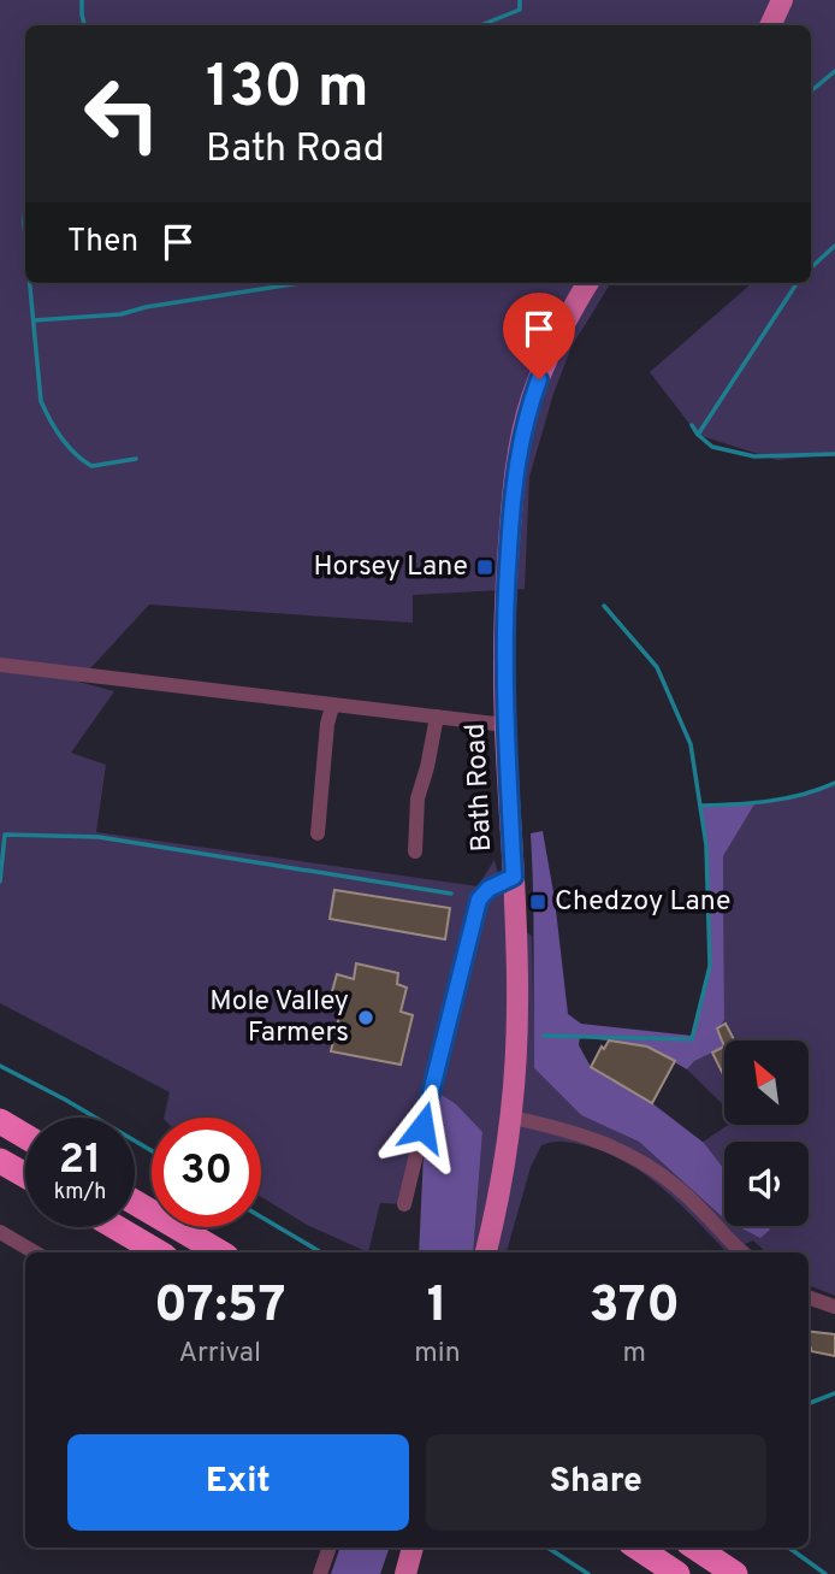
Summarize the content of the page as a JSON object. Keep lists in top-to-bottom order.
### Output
{
  "streets": {
    "main road": ["Bath Road"]
  },
  "places": {
    "transit": ["Horsey Lane", "Chedzoy Lane"],
    "other": ["Mole Valley Farmers"]
  },
  "north": "top left",
  "page": {
    "turn": ["130 m", "Bath Road"],
    "then": "Then",
    "speed": "21 km/h",
    "limit": "30",
    "eta": [
      "07:57",
      "Arrival",
      "1",
      "min",
      "370",
      "m"
    ],
    "buttons": ["Exit", "Share"]
  }
}
